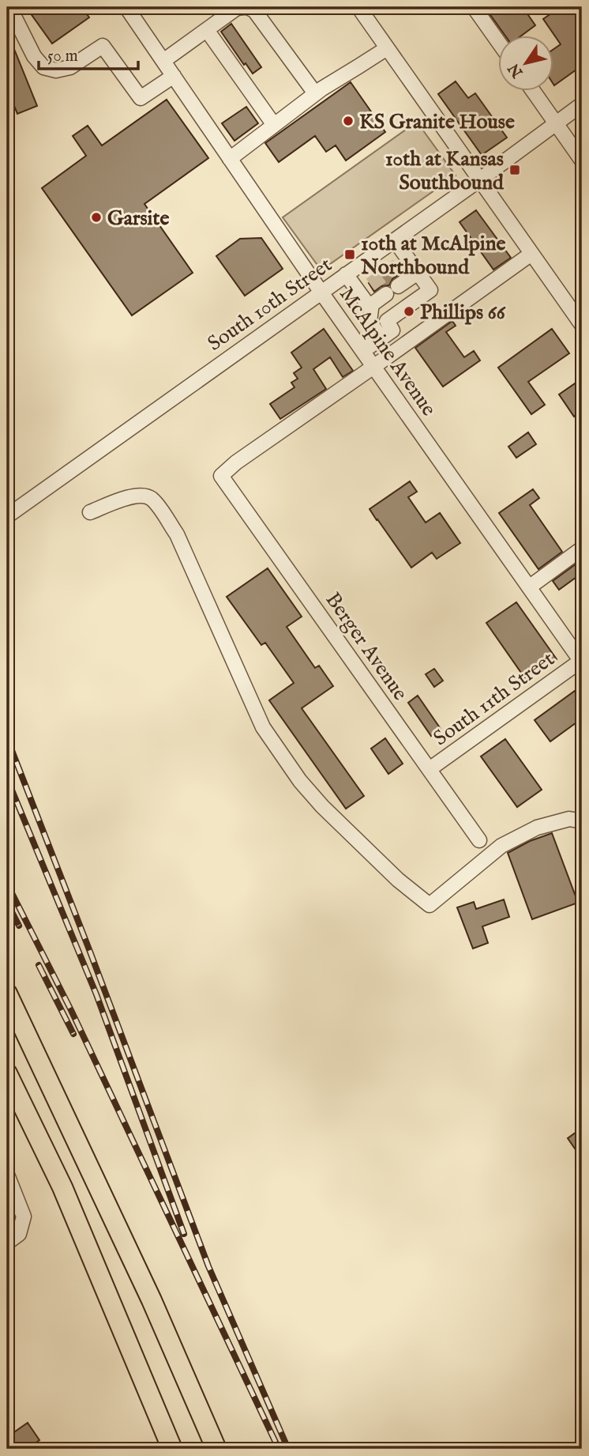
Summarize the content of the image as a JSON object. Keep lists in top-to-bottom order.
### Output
{
  "streets": {
    "street": [
      "South 10th Street",
      "McAlpine Avenue",
      "Berger Avenue",
      "South 11th Street"
    ]
  },
  "crossings": [
    ["South 10th Street", "McAlpine Avenue"],
    ["McAlpine Avenue", "Berger Avenue"],
    ["McAlpine Avenue", "South 11th Street"],
    ["Berger Avenue", "South 11th Street"]
  ],
  "places": {
    "other": ["KS Granite House", "Garsite", "Phillips 66"],
    "transit": ["10th at Kansas Southbound", "10th at McAlpine Northbound"]
  },
  "scale_bar": "50 m",
  "north": "bottom left"
}
